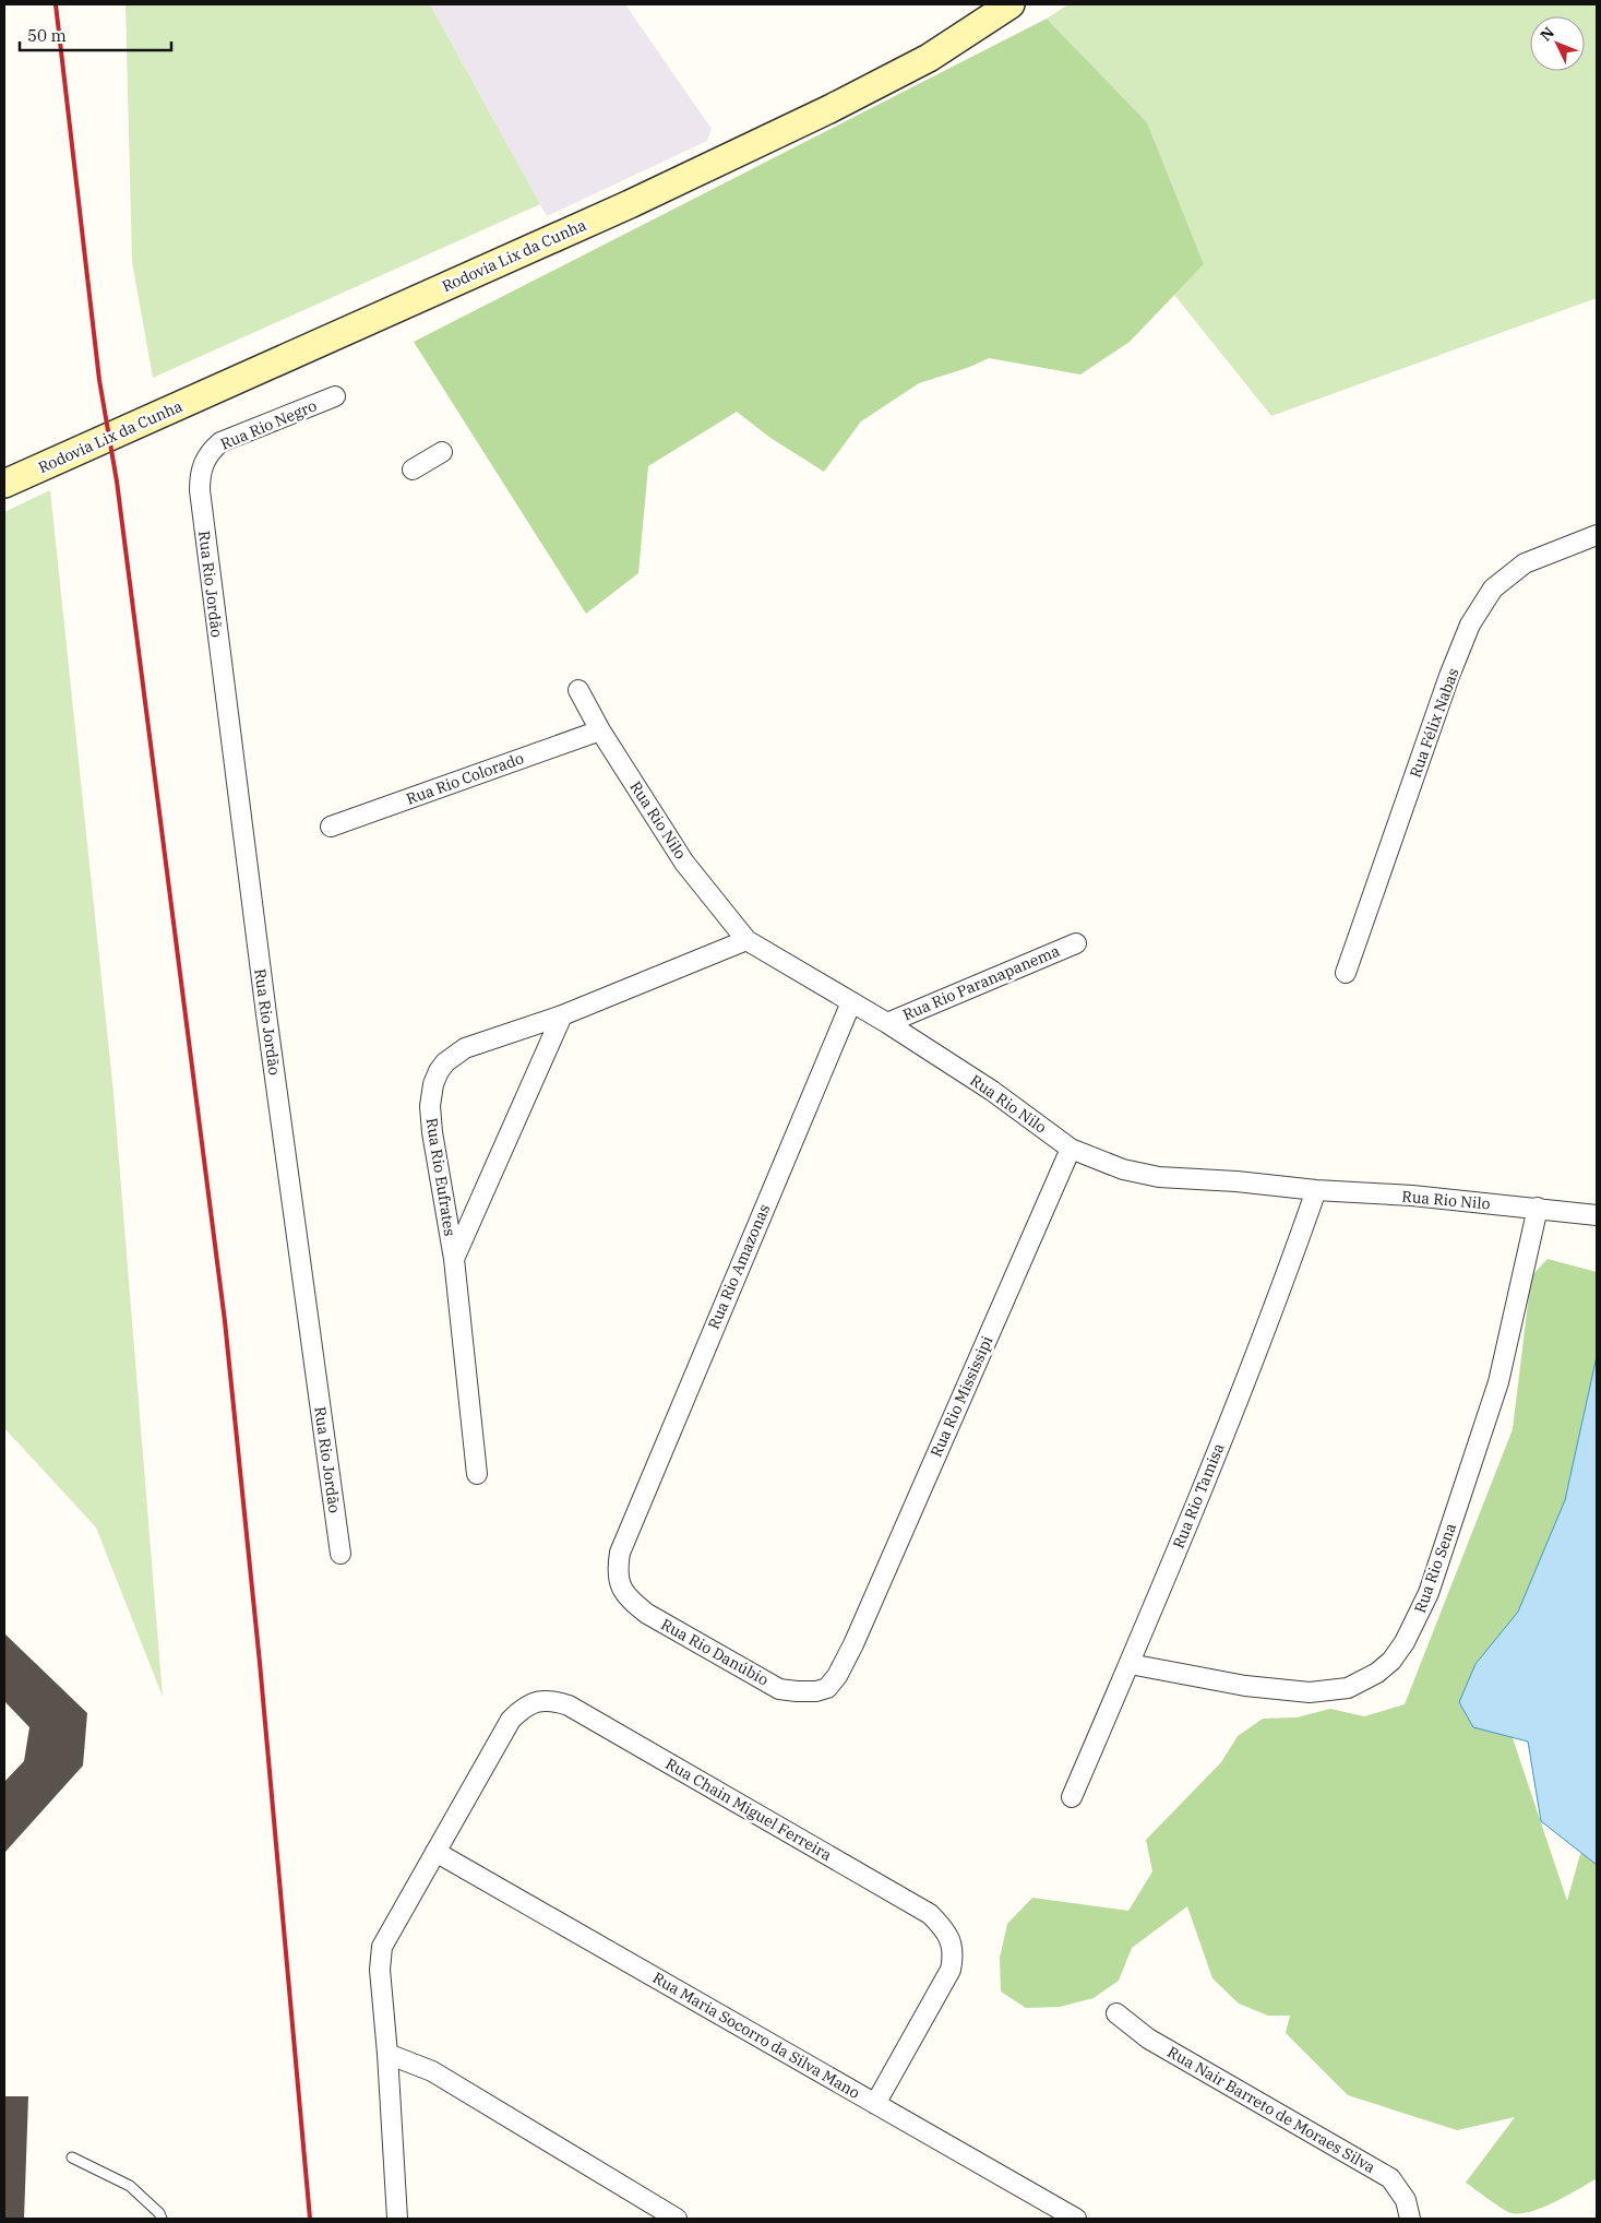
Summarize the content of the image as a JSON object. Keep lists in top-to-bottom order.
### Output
{
  "streets": {
    "main road": ["Rodovia Lix da Cunha"],
    "street": [
      "Rua Rio Negro",
      "Rua Rio Jordão",
      "Rua Félix Nabas",
      "Rua Rio Colorado",
      "Rua Rio Nilo",
      "Rua Rio Paranapanema",
      "Rua Rio Eufrates",
      "Rua Rio Amazonas",
      "Rua Rio Mississipi",
      "Rua Rio Tamisa",
      "Rua Rio Sena",
      "Rua Rio Danúbio",
      "Rua Chain Miguel Ferreira",
      "Rua Maria Socorro da Silva Mano",
      "Rua Nair Barreto de Moraes Silva"
    ]
  },
  "crossings": [
    ["Rua Rio Negro", "Rua Rio Jordão"],
    ["Rua Rio Colorado", "Rua Rio Nilo"],
    ["Rua Rio Nilo", "Rua Rio Paranapanema"],
    ["Rua Rio Nilo", "Rua Rio Eufrates"],
    ["Rua Rio Nilo", "Rua Rio Amazonas"],
    ["Rua Rio Nilo", "Rua Rio Mississipi"],
    ["Rua Rio Nilo", "Rua Rio Tamisa"],
    ["Rua Rio Nilo", "Rua Rio Sena"],
    ["Rua Rio Amazonas", "Rua Rio Danúbio"],
    ["Rua Rio Mississipi", "Rua Rio Danúbio"],
    ["Rua Rio Tamisa", "Rua Rio Sena"],
    ["Rua Chain Miguel Ferreira", "Rua Maria Socorro da Silva Mano"]
  ],
  "scale_bar": "50 m",
  "north": "top left"
}
